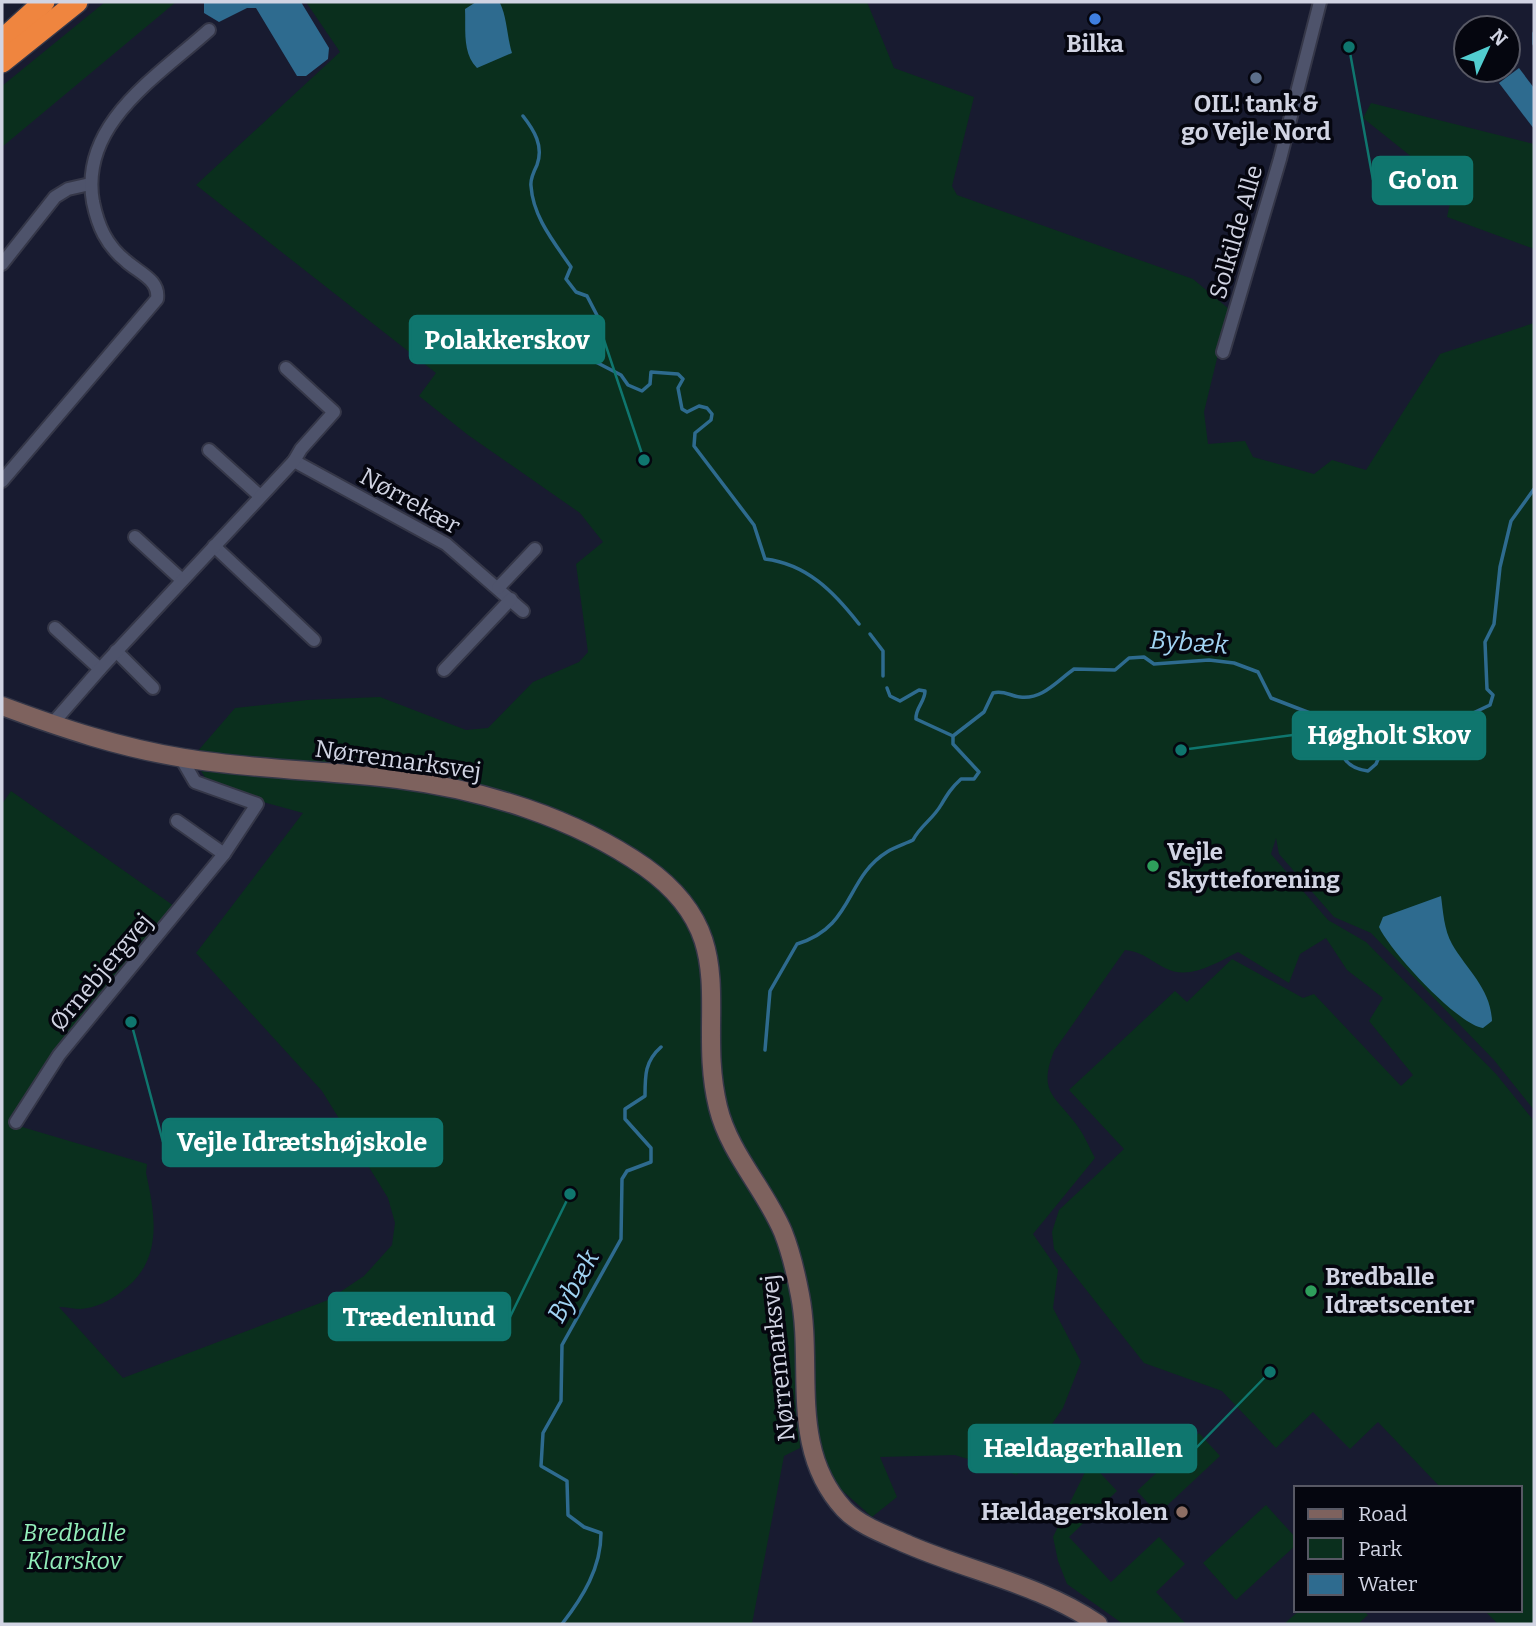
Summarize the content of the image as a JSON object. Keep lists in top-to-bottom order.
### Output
{
  "streets": {
    "street": [
      "Solkilde Alle",
      "Nørrekær",
      "Nørremarksvej",
      "Ørnebjergvej"
    ]
  },
  "crossings": [
    ["Nørremarksvej", "Ørnebjergvej"]
  ],
  "water": ["Bybæk"],
  "parks": ["Bredballe Klarskov"],
  "places": [
    "Bilka",
    "Go'on",
    "OIL! tank & go Vejle Nord",
    "Polakkerskov",
    "Høgholt Skov",
    "Vejle Skytteforening",
    "Vejle Idrætshøjskole",
    "Trædenlund",
    "Bredballe Idrætscenter",
    "Hældagerhallen",
    "Hældagerskolen"
  ],
  "legend": ["Road", "Park", "Water"],
  "north": "top right"
}
